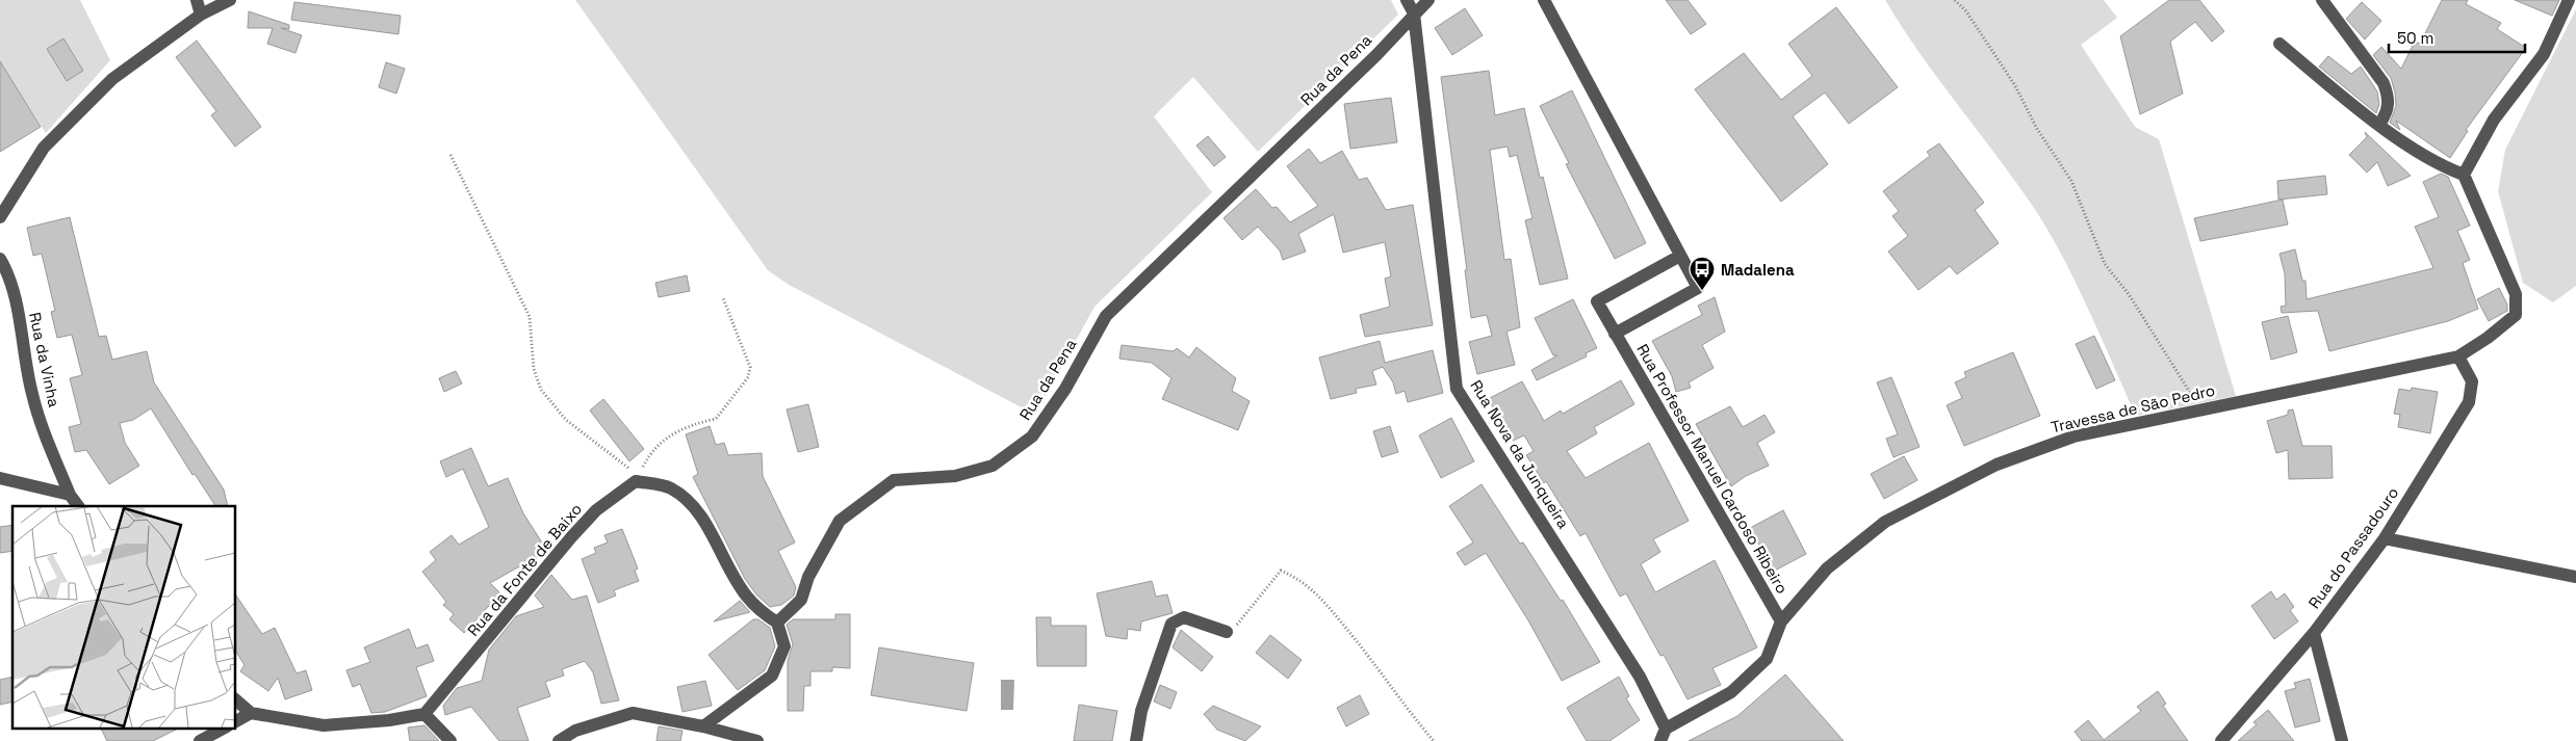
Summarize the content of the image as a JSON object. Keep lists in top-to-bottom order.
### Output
{
  "streets": {
    "street": [
      "Rua da Pena",
      "Rua da Vinha",
      "Travessa de São Pedro",
      "Rua Nova da Junqueira",
      "Rua Professor Manuel Cardoso Ribeiro",
      "Rua do Passadouro",
      "Rua da Fonte de Baixo"
    ]
  },
  "crossings": [
    ["Rua da Pena", "Rua Nova da Junqueira"],
    ["Travessa de São Pedro", "Rua Nova da Junqueira"],
    ["Travessa de São Pedro", "Rua Professor Manuel Cardoso Ribeiro"],
    ["Travessa de São Pedro", "Rua do Passadouro"]
  ],
  "places": {
    "bus stop": ["Madalena"]
  },
  "scale_bar": "50 m"
}
